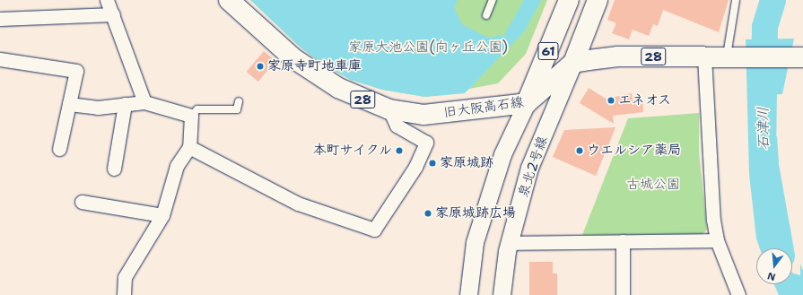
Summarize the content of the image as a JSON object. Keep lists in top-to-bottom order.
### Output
{
  "streets": {
    "main road": ["61", "28", "旧大阪高石線"],
    "street": ["泉北2号線"]
  },
  "crossings": [
    ["61", "28"],
    ["61", "旧大阪高石線"],
    ["61", "泉北2号線"],
    ["28", "旧大阪高石線"],
    ["28", "泉北2号線"],
    ["旧大阪高石線", "泉北2号線"]
  ],
  "water": ["石津川"],
  "parks": ["家原大池公園(向ヶ丘公園)", "古城公園"],
  "places": [
    "家原寺町地車庫",
    "エネオス",
    "本町サイクル",
    "ウエルシア薬局",
    "家原城跡",
    "家原城跡広場"
  ],
  "north": "bottom"
}
